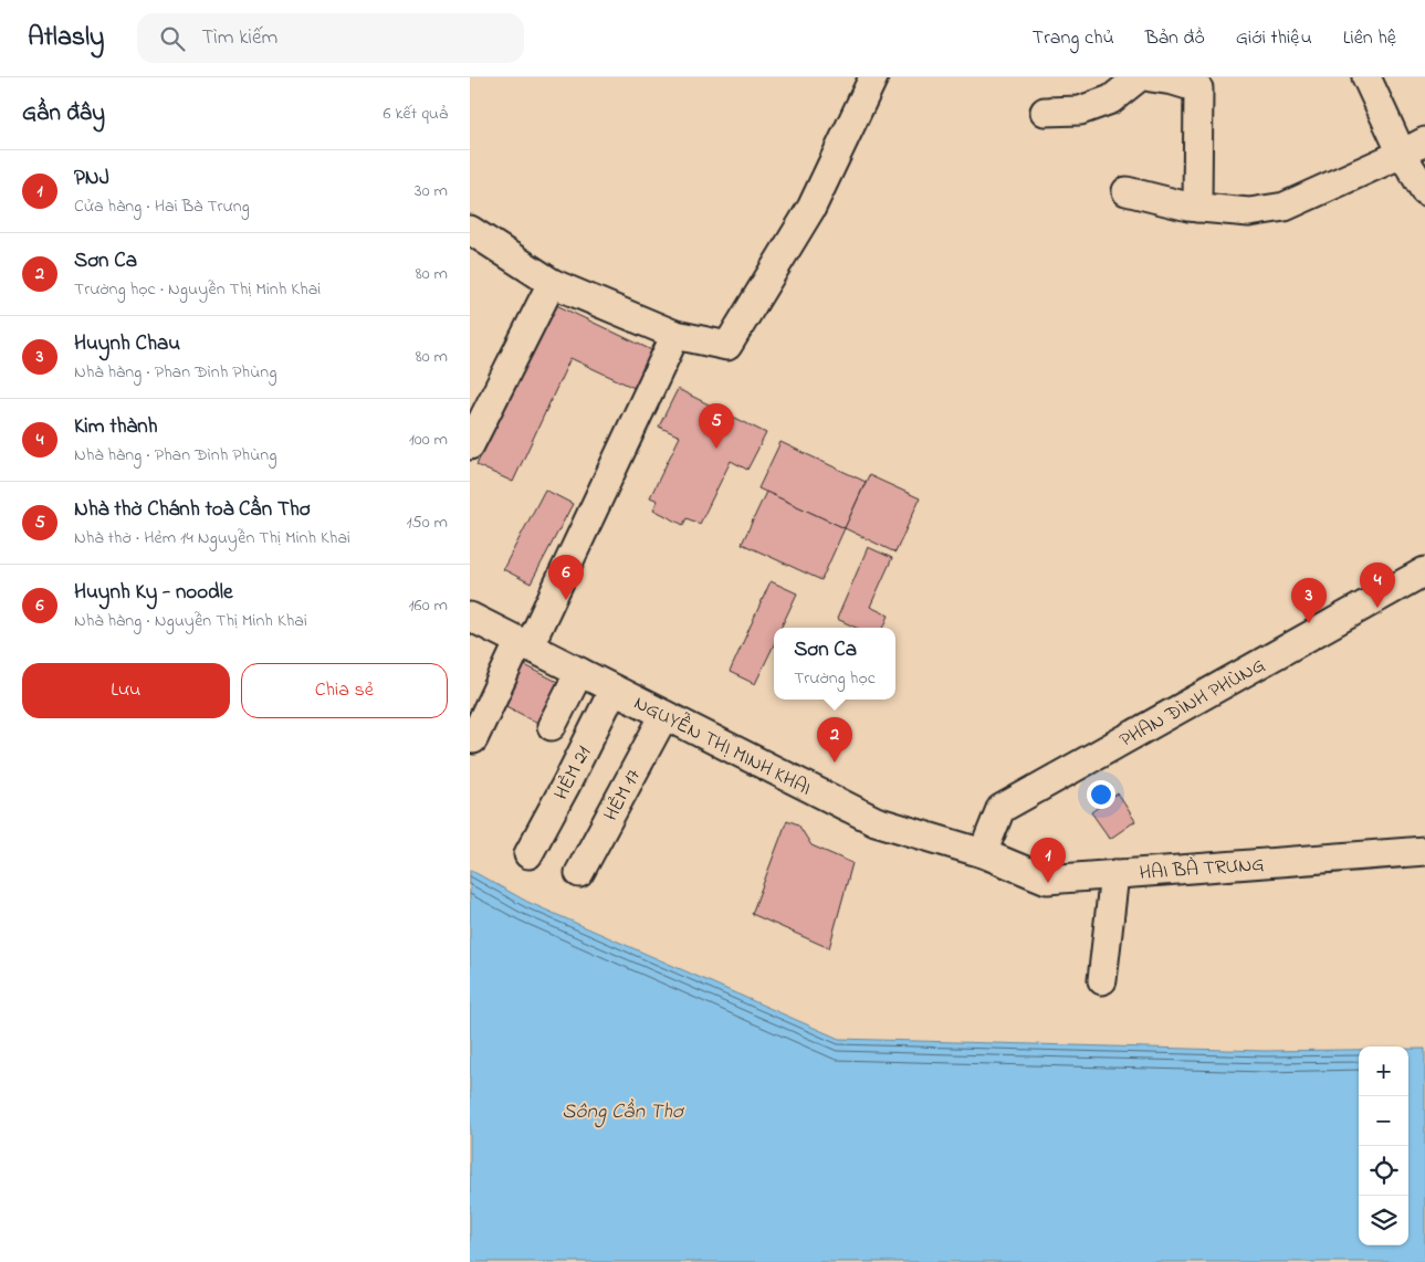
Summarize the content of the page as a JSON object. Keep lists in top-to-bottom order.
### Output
{
  "streets": {
    "street": [
      "PHAN ĐÌNH PHÙNG",
      "NGUYỄN THỊ MINH KHAI",
      "HẺM 21",
      "HẺM 17",
      "HAI BÀ TRƯNG"
    ]
  },
  "crossings": [
    ["PHAN ĐÌNH PHÙNG", "NGUYỄN THỊ MINH KHAI"],
    ["PHAN ĐÌNH PHÙNG", "HAI BÀ TRƯNG"],
    ["NGUYỄN THỊ MINH KHAI", "HẺM 21"],
    ["NGUYỄN THỊ MINH KHAI", "HẺM 17"],
    ["NGUYỄN THỊ MINH KHAI", "HAI BÀ TRƯNG"]
  ],
  "water": ["Sông Cần Thơ"],
  "page": {
    "header": "Atlasly",
    "search": "Tìm kiếm",
    "nav": [
      "Trang chủ",
      "Bản đồ",
      "Giới thiệu",
      "Liên hệ"
    ],
    "heading": ["Gần đây", "6 kết quả"],
    "list": [
      {
        "mark": "1",
        "name": "PNJ",
        "note": "Cửa hàng · Hai Bà Trưng",
        "value": "30 m"
      },
      {
        "mark": "2",
        "name": "Sơn Ca",
        "note": "Trường học · Nguyễn Thị Minh Khai",
        "value": "80 m"
      },
      {
        "mark": "3",
        "name": "Huynh Chau",
        "note": "Nhà hàng · Phan Đình Phùng",
        "value": "80 m"
      },
      {
        "mark": "4",
        "name": "Kim thành",
        "note": "Nhà hàng · Phan Đình Phùng",
        "value": "100 m"
      },
      {
        "mark": "5",
        "name": "Nhà thờ Chánh toà Cần Thơ",
        "note": "Nhà thờ · Hẻm 14 Nguyễn Thị Minh Khai",
        "value": "150 m"
      },
      {
        "mark": "6",
        "name": "Huynh Ky - noodle",
        "note": "Nhà hàng · Nguyễn Thị Minh Khai",
        "value": "160 m"
      }
    ],
    "pins": [
      "5",
      "6",
      "4",
      "3",
      "2",
      "1"
    ],
    "popup": ["Sơn Ca", "Trường học"],
    "buttons": ["Lưu", "Chia sẻ"],
    "map_buttons": ["+", "−"]
  }
}
